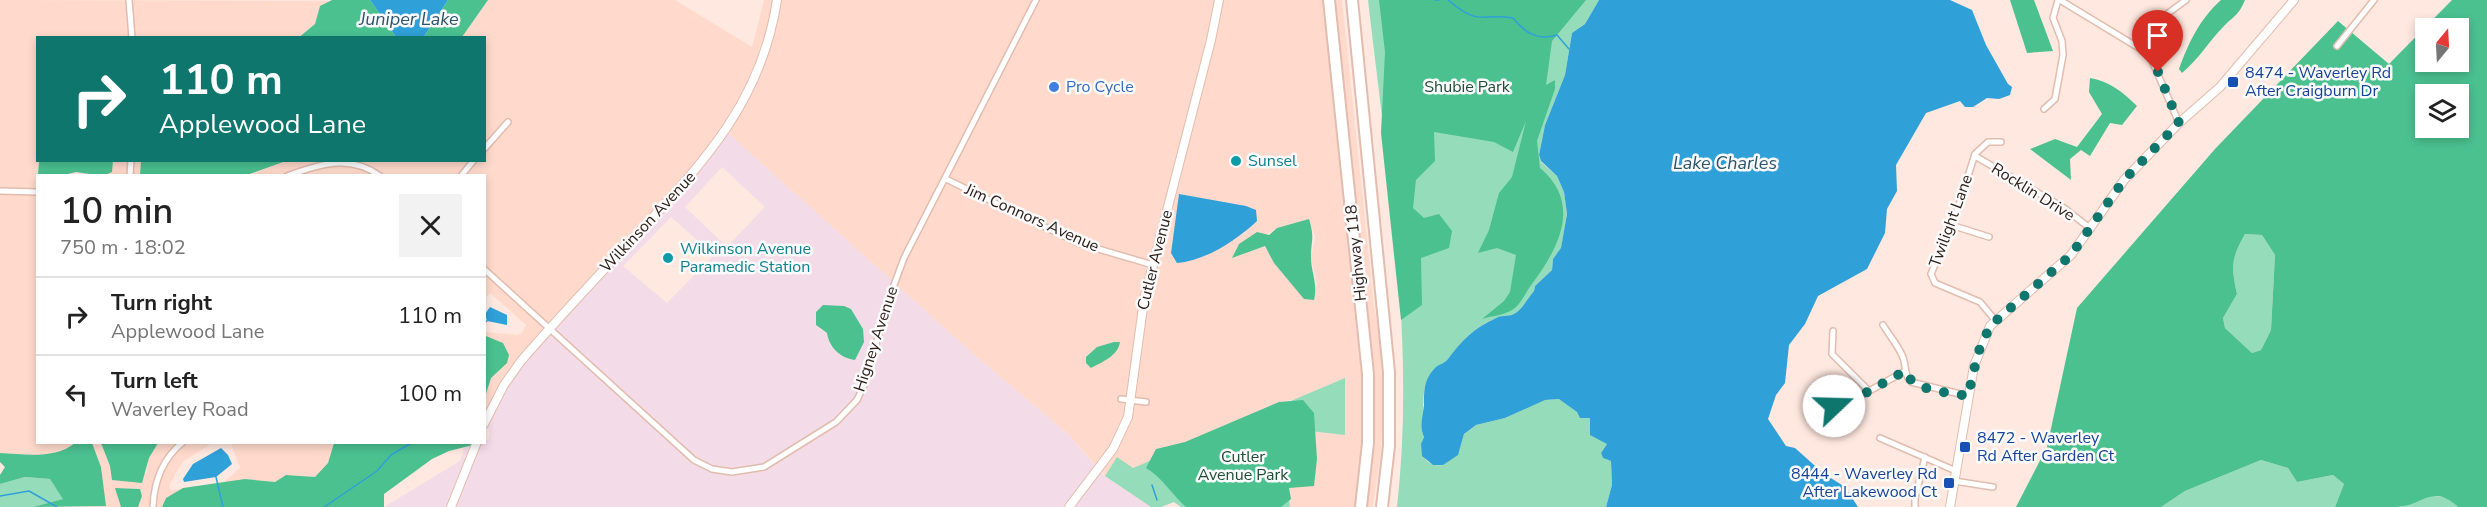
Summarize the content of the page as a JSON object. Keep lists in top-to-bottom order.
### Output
{
  "streets": {
    "highway": ["Highway 118"],
    "street": [
      "Rocklin Drive",
      "Jim Connors Avenue",
      "Twilight Lane",
      "Wilkinson Avenue",
      "Cutler Avenue",
      "Higney Avenue"
    ]
  },
  "crossings": [
    ["Rocklin Drive", "Twilight Lane"],
    ["Jim Connors Avenue", "Cutler Avenue"],
    ["Jim Connors Avenue", "Higney Avenue"],
    ["Wilkinson Avenue", "Higney Avenue"]
  ],
  "water": ["Juniper Lake", "Lake Charles"],
  "parks": ["Shubie Park", "Cutler Avenue Park"],
  "places": {
    "transit": ["8474 - Waverley Rd After Craigburn Dr", "8472 - Waverley Rd After Garden Ct", "8444 - Waverley Rd After Lakewood Ct"],
    "other": ["Pro Cycle", "Sunsel", "Wilkinson Avenue Paramedic Station"]
  },
  "north": "top",
  "page": {
    "turn": ["110 m", "Applewood Lane"],
    "heading": ["10 min", "750 m · 18:02"],
    "list": [
      {
        "name": "Turn right",
        "note": "Applewood Lane",
        "value": "110 m"
      },
      {
        "name": "Turn left",
        "note": "Waverley Road",
        "value": "100 m"
      }
    ]
  }
}
